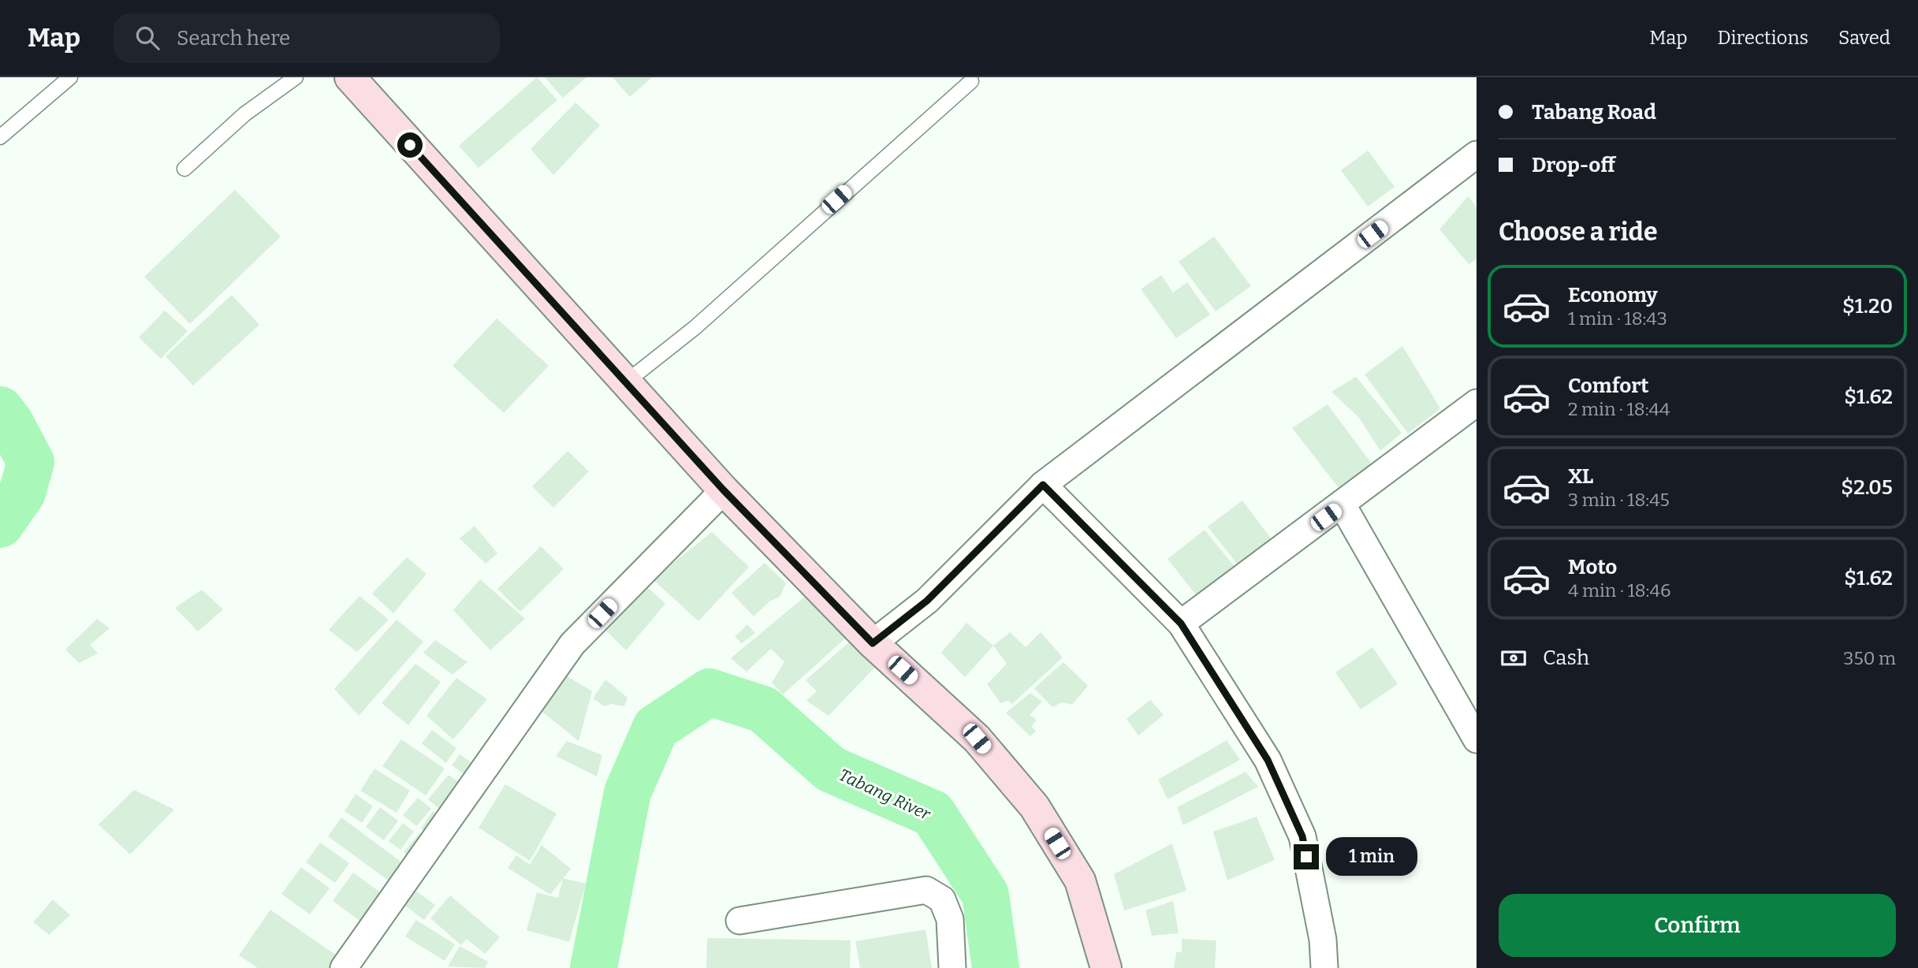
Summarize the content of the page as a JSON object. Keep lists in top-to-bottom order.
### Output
{
  "water": ["Tabang River"],
  "page": {
    "header": "Map",
    "search": "Search here",
    "nav": ["Map", "Directions", "Saved"],
    "banner": ["Tabang Road", "Drop-off"],
    "heading": "Choose a ride",
    "list": [
      {
        "name": "Economy",
        "note": "1 min · 18:43",
        "value": "$1.20"
      },
      {
        "name": "Comfort",
        "note": "2 min · 18:44",
        "value": "$1.62"
      },
      {
        "name": "XL",
        "note": "3 min · 18:45",
        "value": "$2.05"
      },
      {
        "name": "Moto",
        "note": "4 min · 18:46",
        "value": "$1.62"
      }
    ],
    "pay": ["Cash", "350 m"],
    "bubble": "1 min",
    "buttons": "Confirm"
  }
}
